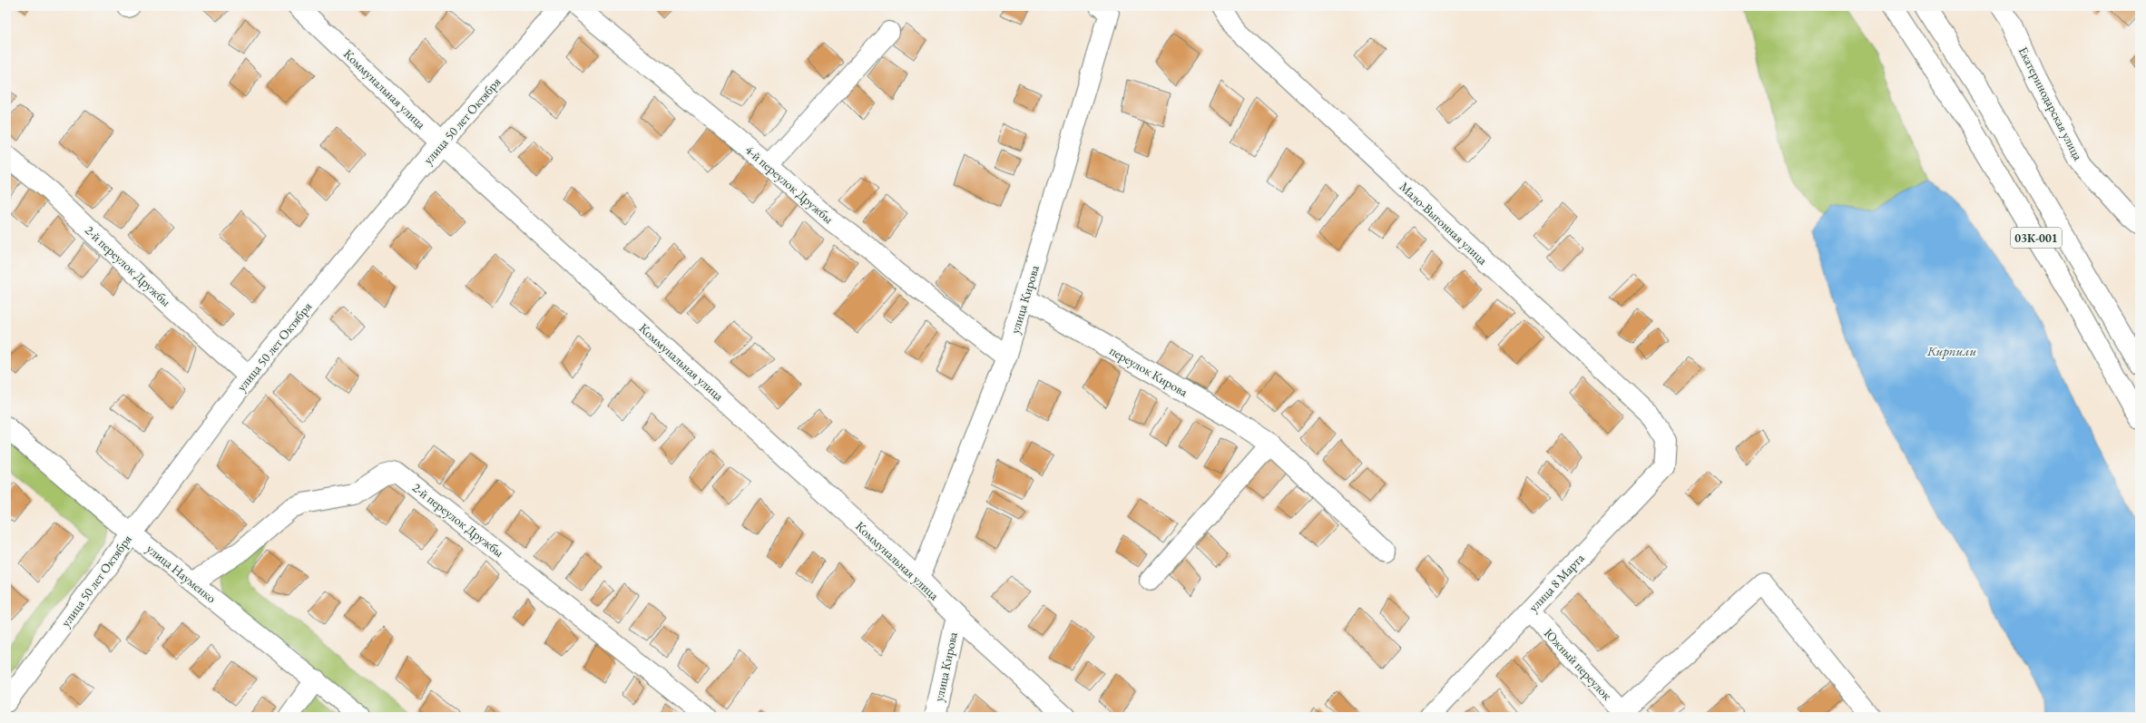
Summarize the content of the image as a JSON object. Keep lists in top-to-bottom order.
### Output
{
  "streets": {
    "street": [
      "Коммунальная улица",
      "Екатеринодарская улица",
      "улица 50 лет Октября",
      "4-й переулок Дружбы",
      "Мало-Выгонная улица",
      "03К-001",
      "2-й переулок Дружбы",
      "улица Кирова",
      "переулок Кирова",
      "улица Науменко",
      "улица 8 Марта",
      "Южный переулок"
    ]
  },
  "crossings": [
    ["Коммунальная улица", "улица 50 лет Октября"],
    ["Коммунальная улица", "улица Кирова"],
    ["улица 50 лет Октября", "2-й переулок Дружбы"],
    ["улица 50 лет Октября", "улица Науменко"],
    ["4-й переулок Дружбы", "улица Кирова"],
    ["Мало-Выгонная улица", "улица 8 Марта"],
    ["2-й переулок Дружбы", "улица Науменко"],
    ["улица Кирова", "переулок Кирова"],
    ["улица 8 Марта", "Южный переулок"]
  ],
  "water": ["Кирпили"]
}
